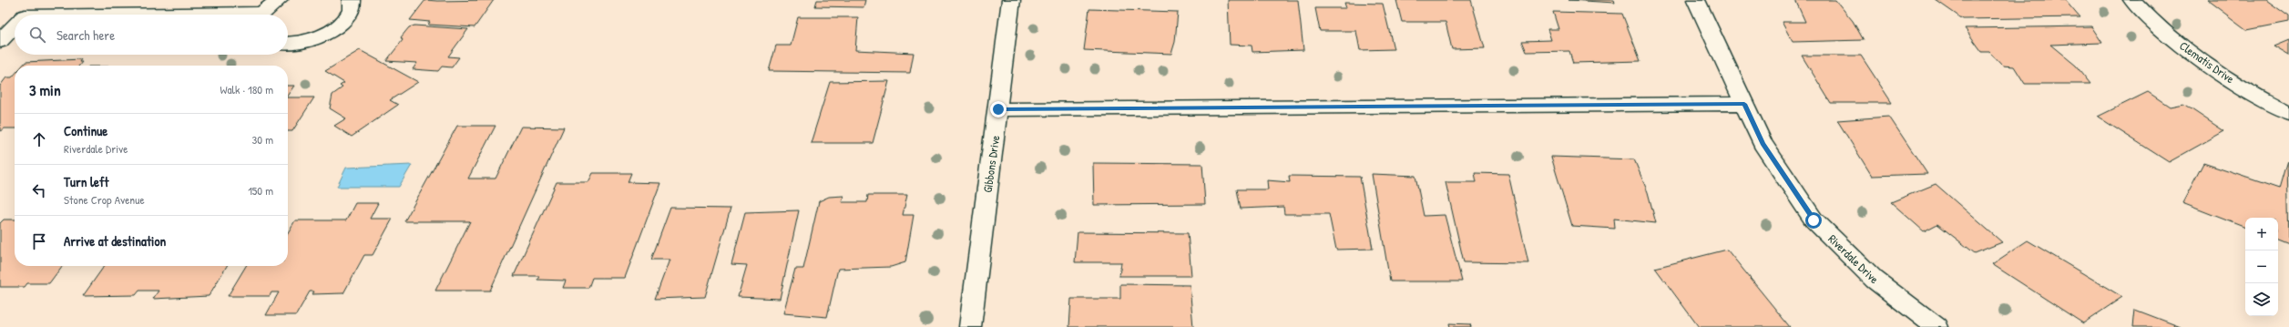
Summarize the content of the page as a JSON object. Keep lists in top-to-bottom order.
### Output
{
  "streets": {
    "street": ["Clematis Drive", "Gibbons Drive", "Riverdale Drive"]
  },
  "page": {
    "search": "Search here",
    "heading": ["3 min", "Walk · 180 m"],
    "list": [
      ["Continue", "Riverdale Drive", "30 m"],
      ["Turn left", "Stone Crop Avenue", "150 m"],
      "Arrive at destination"
    ],
    "map_buttons": ["+", "−"]
  }
}
